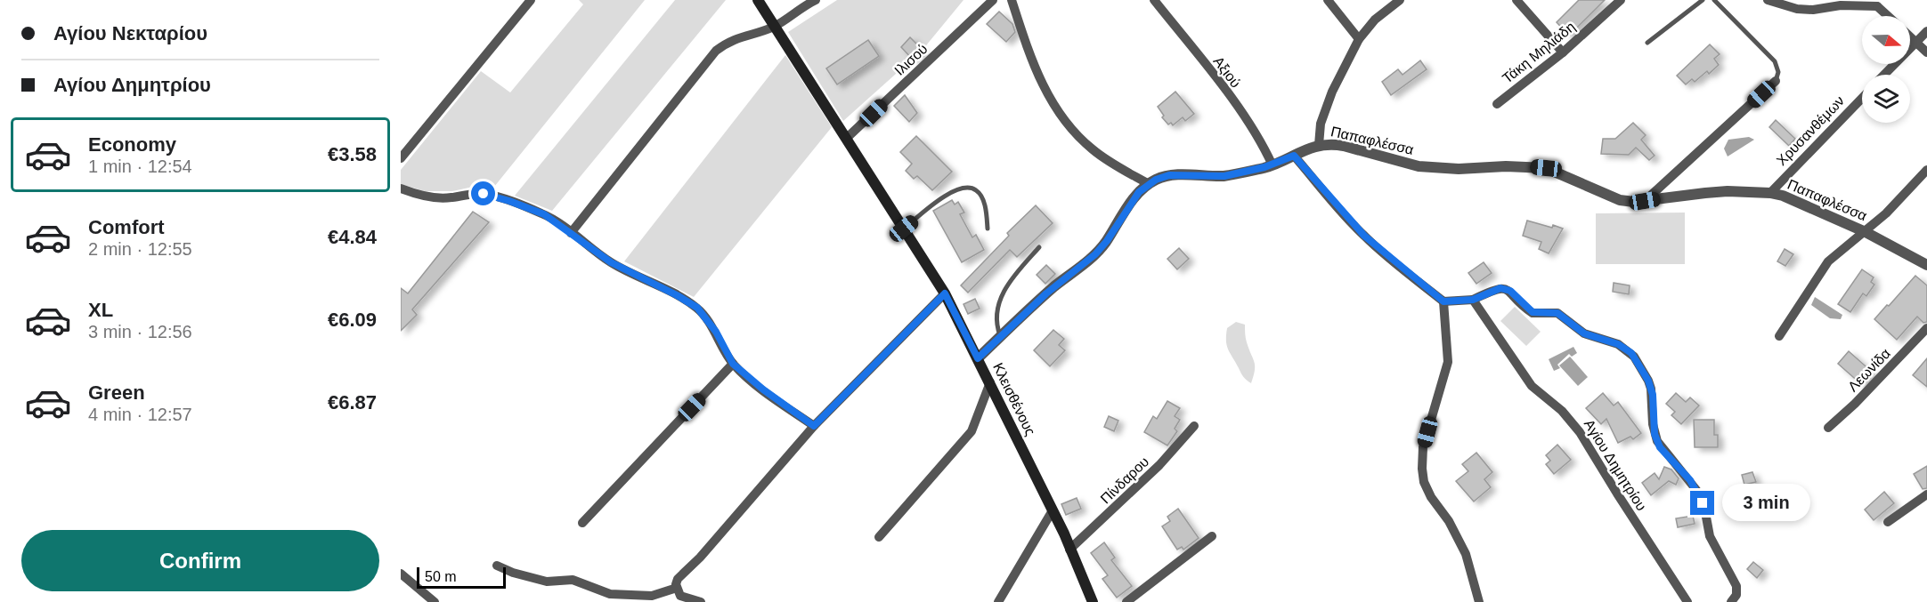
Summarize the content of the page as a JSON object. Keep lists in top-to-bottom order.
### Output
{
  "streets": {
    "main road": ["Κλεισθένους"],
    "street": [
      "Τάκη Μηλιάδη",
      "Ιλισού",
      "Αξιού",
      "Χρυσανθέμων",
      "Παπαφλέσσα",
      "Λεωνίδα",
      "Αγίου Δημητρίου",
      "Πίνδαρου"
    ]
  },
  "crossings": [
    ["Ιλισού", "Κλεισθένους"],
    ["Αξιού", "Παπαφλέσσα"],
    ["Χρυσανθέμων", "Παπαφλέσσα"],
    ["Παπαφλέσσα", "Κλεισθένους"],
    ["Κλεισθένους", "Πίνδαρου"]
  ],
  "scale_bar": "50 m",
  "north": "right",
  "page": {
    "banner": ["Αγίου Νεκταρίου", "Αγίου Δημητρίου"],
    "list": [
      {
        "name": "Economy",
        "note": "1 min · 12:54",
        "value": "€3.58"
      },
      {
        "name": "Comfort",
        "note": "2 min · 12:55",
        "value": "€4.84"
      },
      {
        "name": "XL",
        "note": "3 min · 12:56",
        "value": "€6.09"
      },
      {
        "name": "Green",
        "note": "4 min · 12:57",
        "value": "€6.87"
      }
    ],
    "bubble": "3 min",
    "buttons": "Confirm",
    "scale": "50 m"
  }
}
